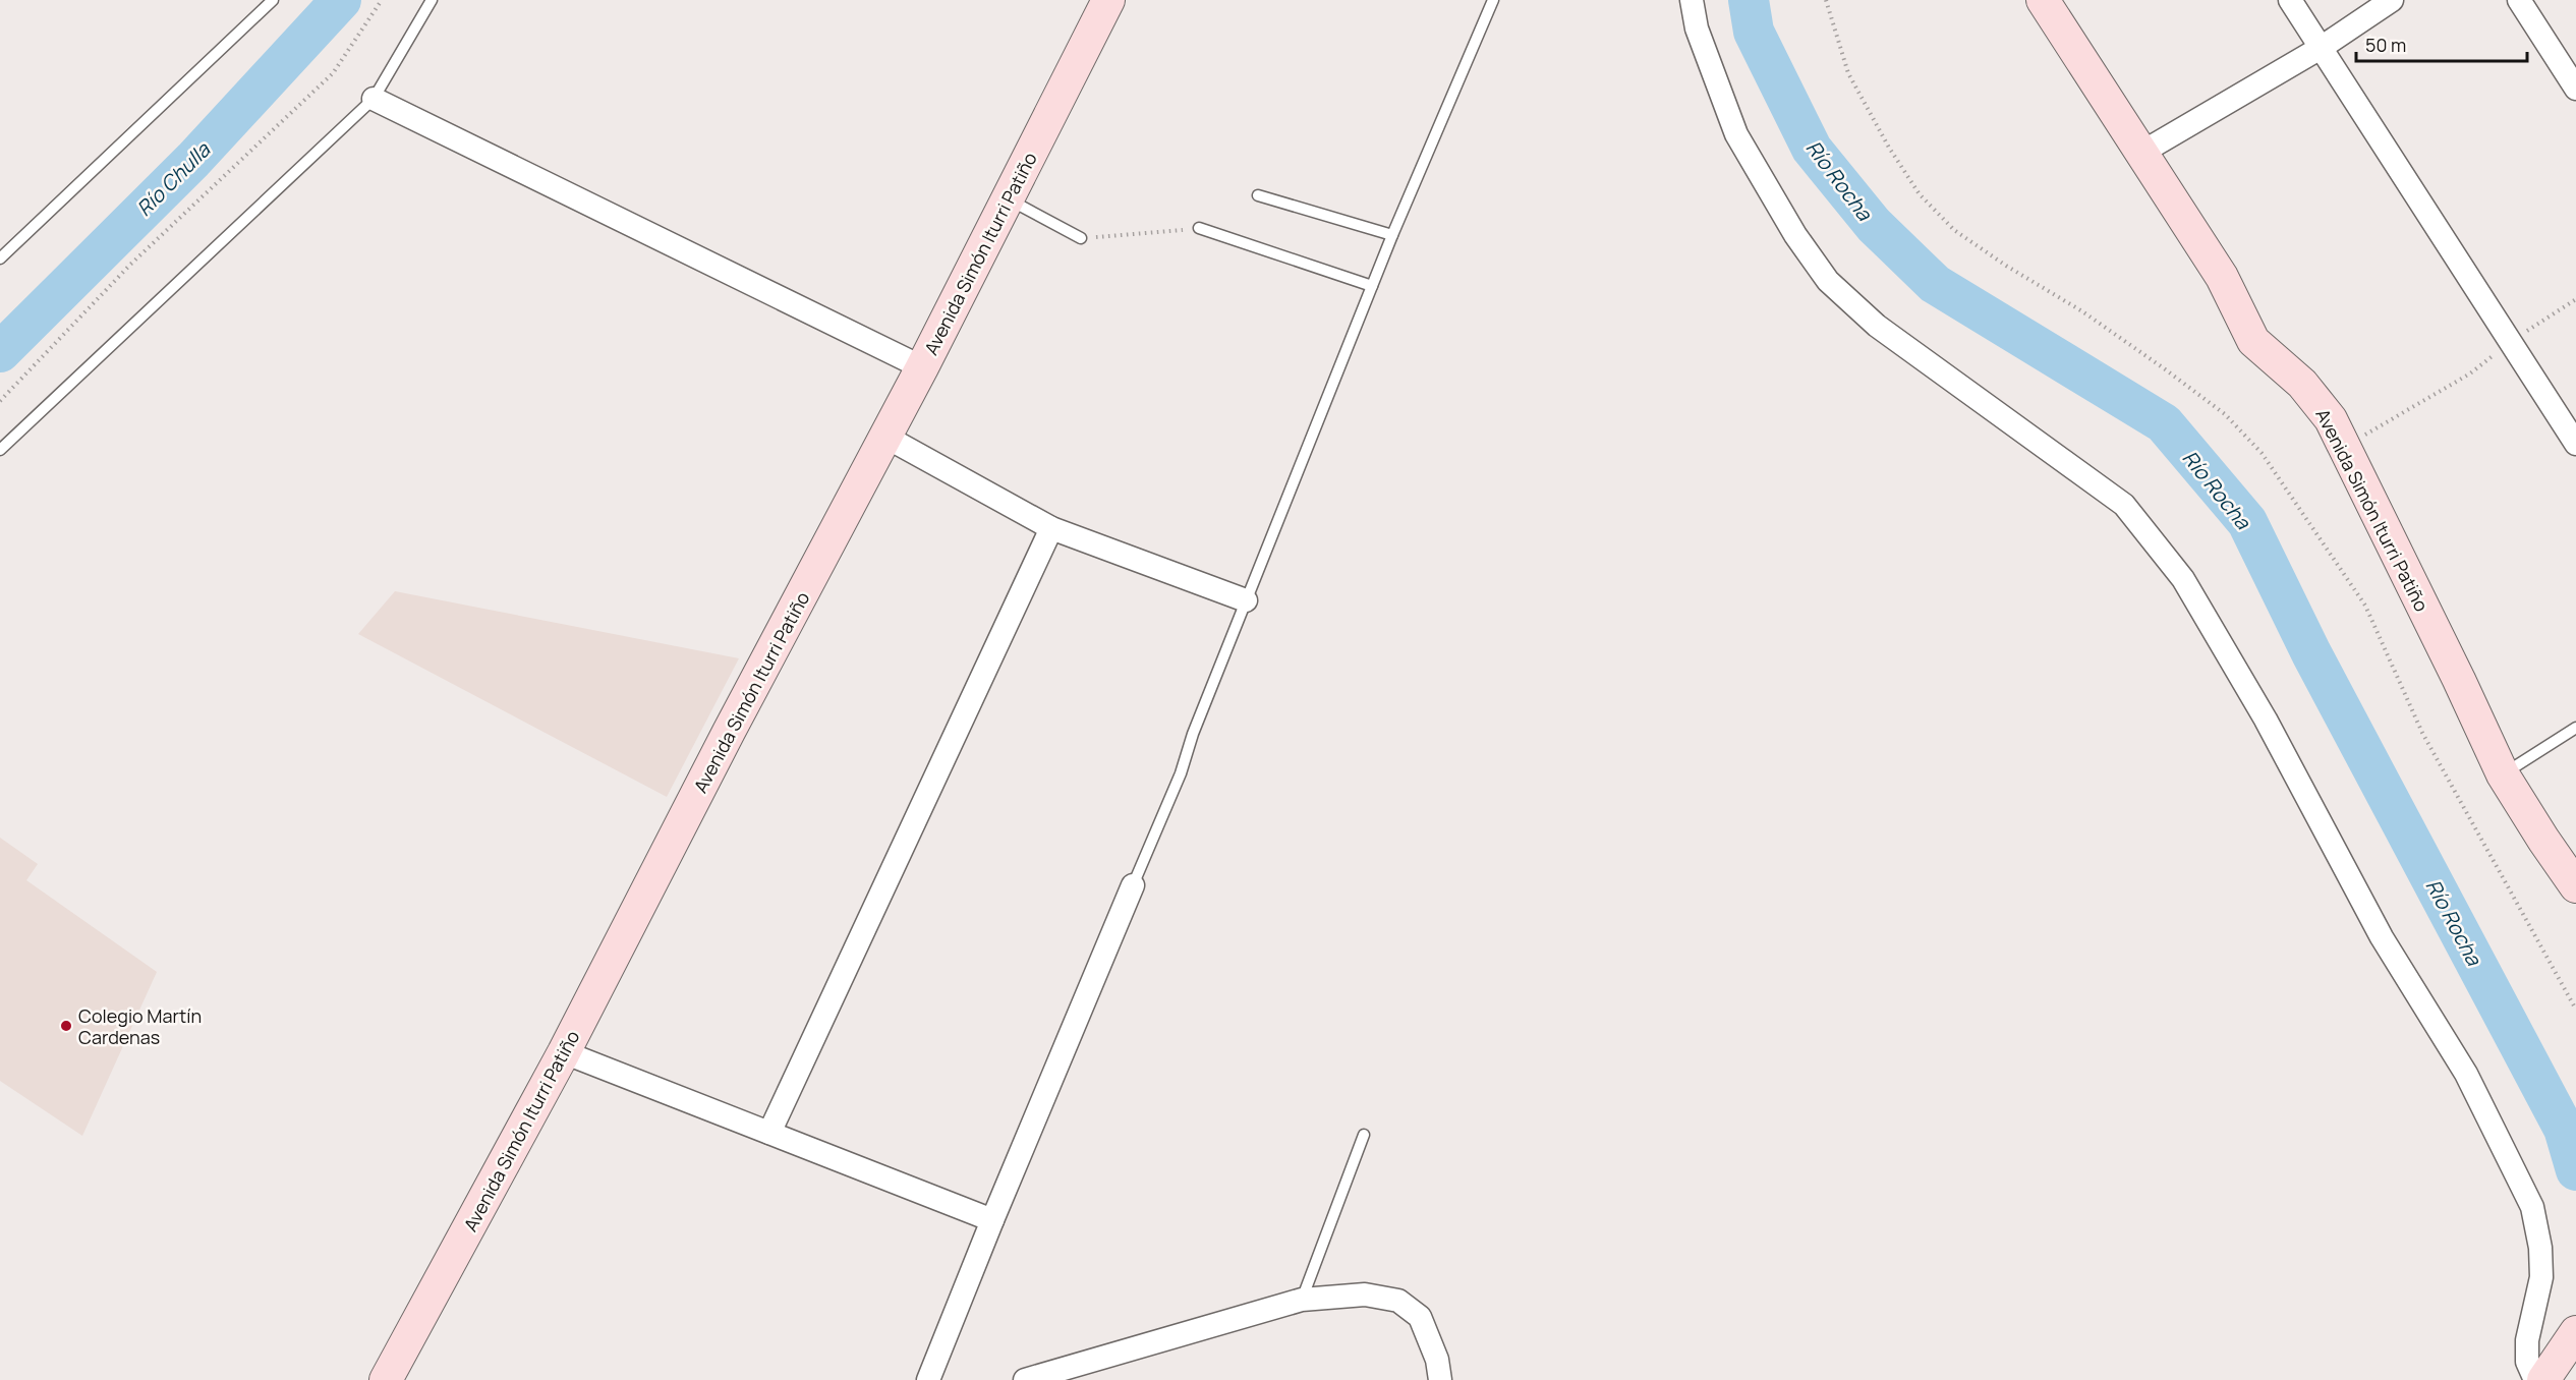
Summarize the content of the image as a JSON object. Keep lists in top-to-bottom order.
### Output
{
  "streets": {
    "street": ["Avenida Simón Iturri Patiño"]
  },
  "water": ["Río Chulla", "Río Rocha"],
  "places": ["Colegio Martín Cardenas"],
  "scale_bar": "50 m"
}
